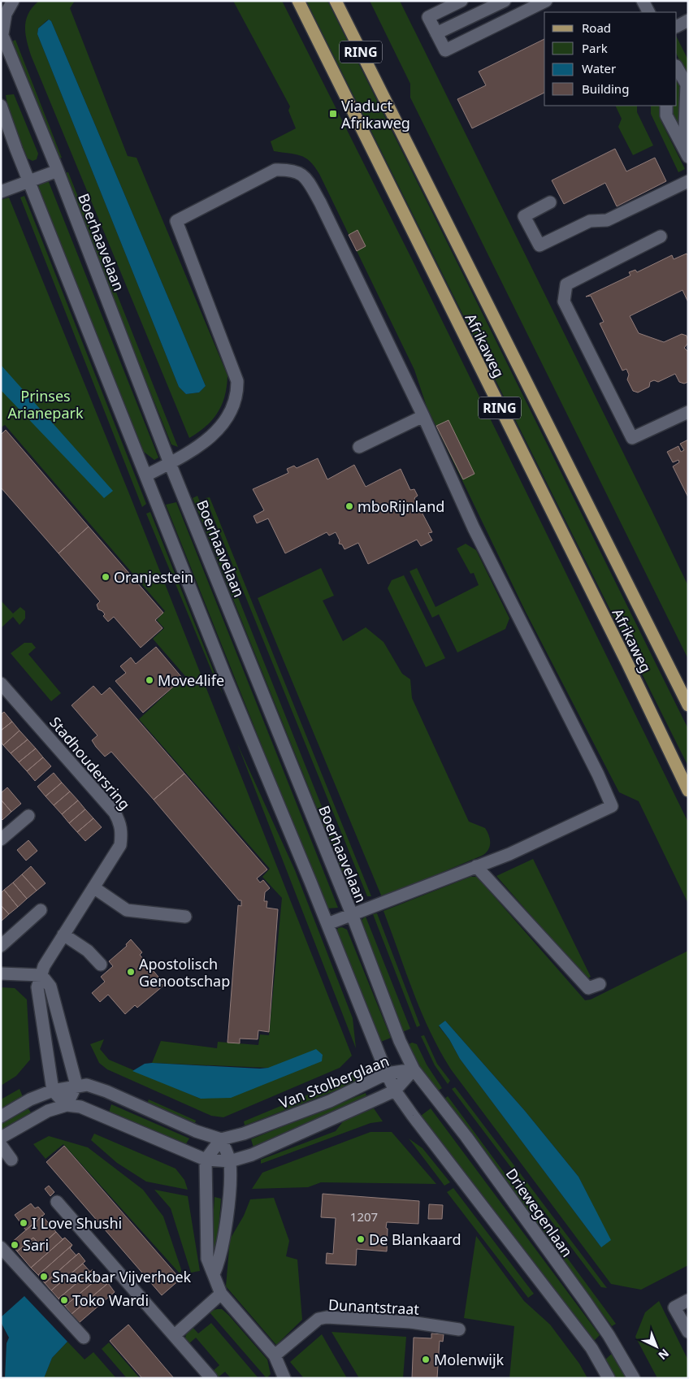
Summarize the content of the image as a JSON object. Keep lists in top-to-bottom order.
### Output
{
  "streets": {
    "main road": ["RING", "Afrikaweg"],
    "street": [
      "Boerhaavelaan",
      "Stadhoudersring",
      "Van Stolberglaan",
      "Driewegenlaan",
      "Dunantstraat"
    ]
  },
  "crossings": [
    ["Boerhaavelaan", "Van Stolberglaan"],
    ["Boerhaavelaan", "Driewegenlaan"],
    ["Van Stolberglaan", "Driewegenlaan"]
  ],
  "parks": ["Prinses Arianepark"],
  "places": {
    "transit": ["Viaduct Afrikaweg"],
    "other": [
      "mboRijnland",
      "Oranjestein",
      "Move4life",
      "Apostolisch Genootschap",
      "I Love Shushi",
      "De Blankaard",
      "Sari",
      "Snackbar Vijverhoek",
      "Toko Wardi",
      "Molenwijk"
    ]
  },
  "house_numbers": ["1207"],
  "legend": [
    "Road",
    "Park",
    "Water",
    "Building"
  ],
  "north": "bottom right"
}
